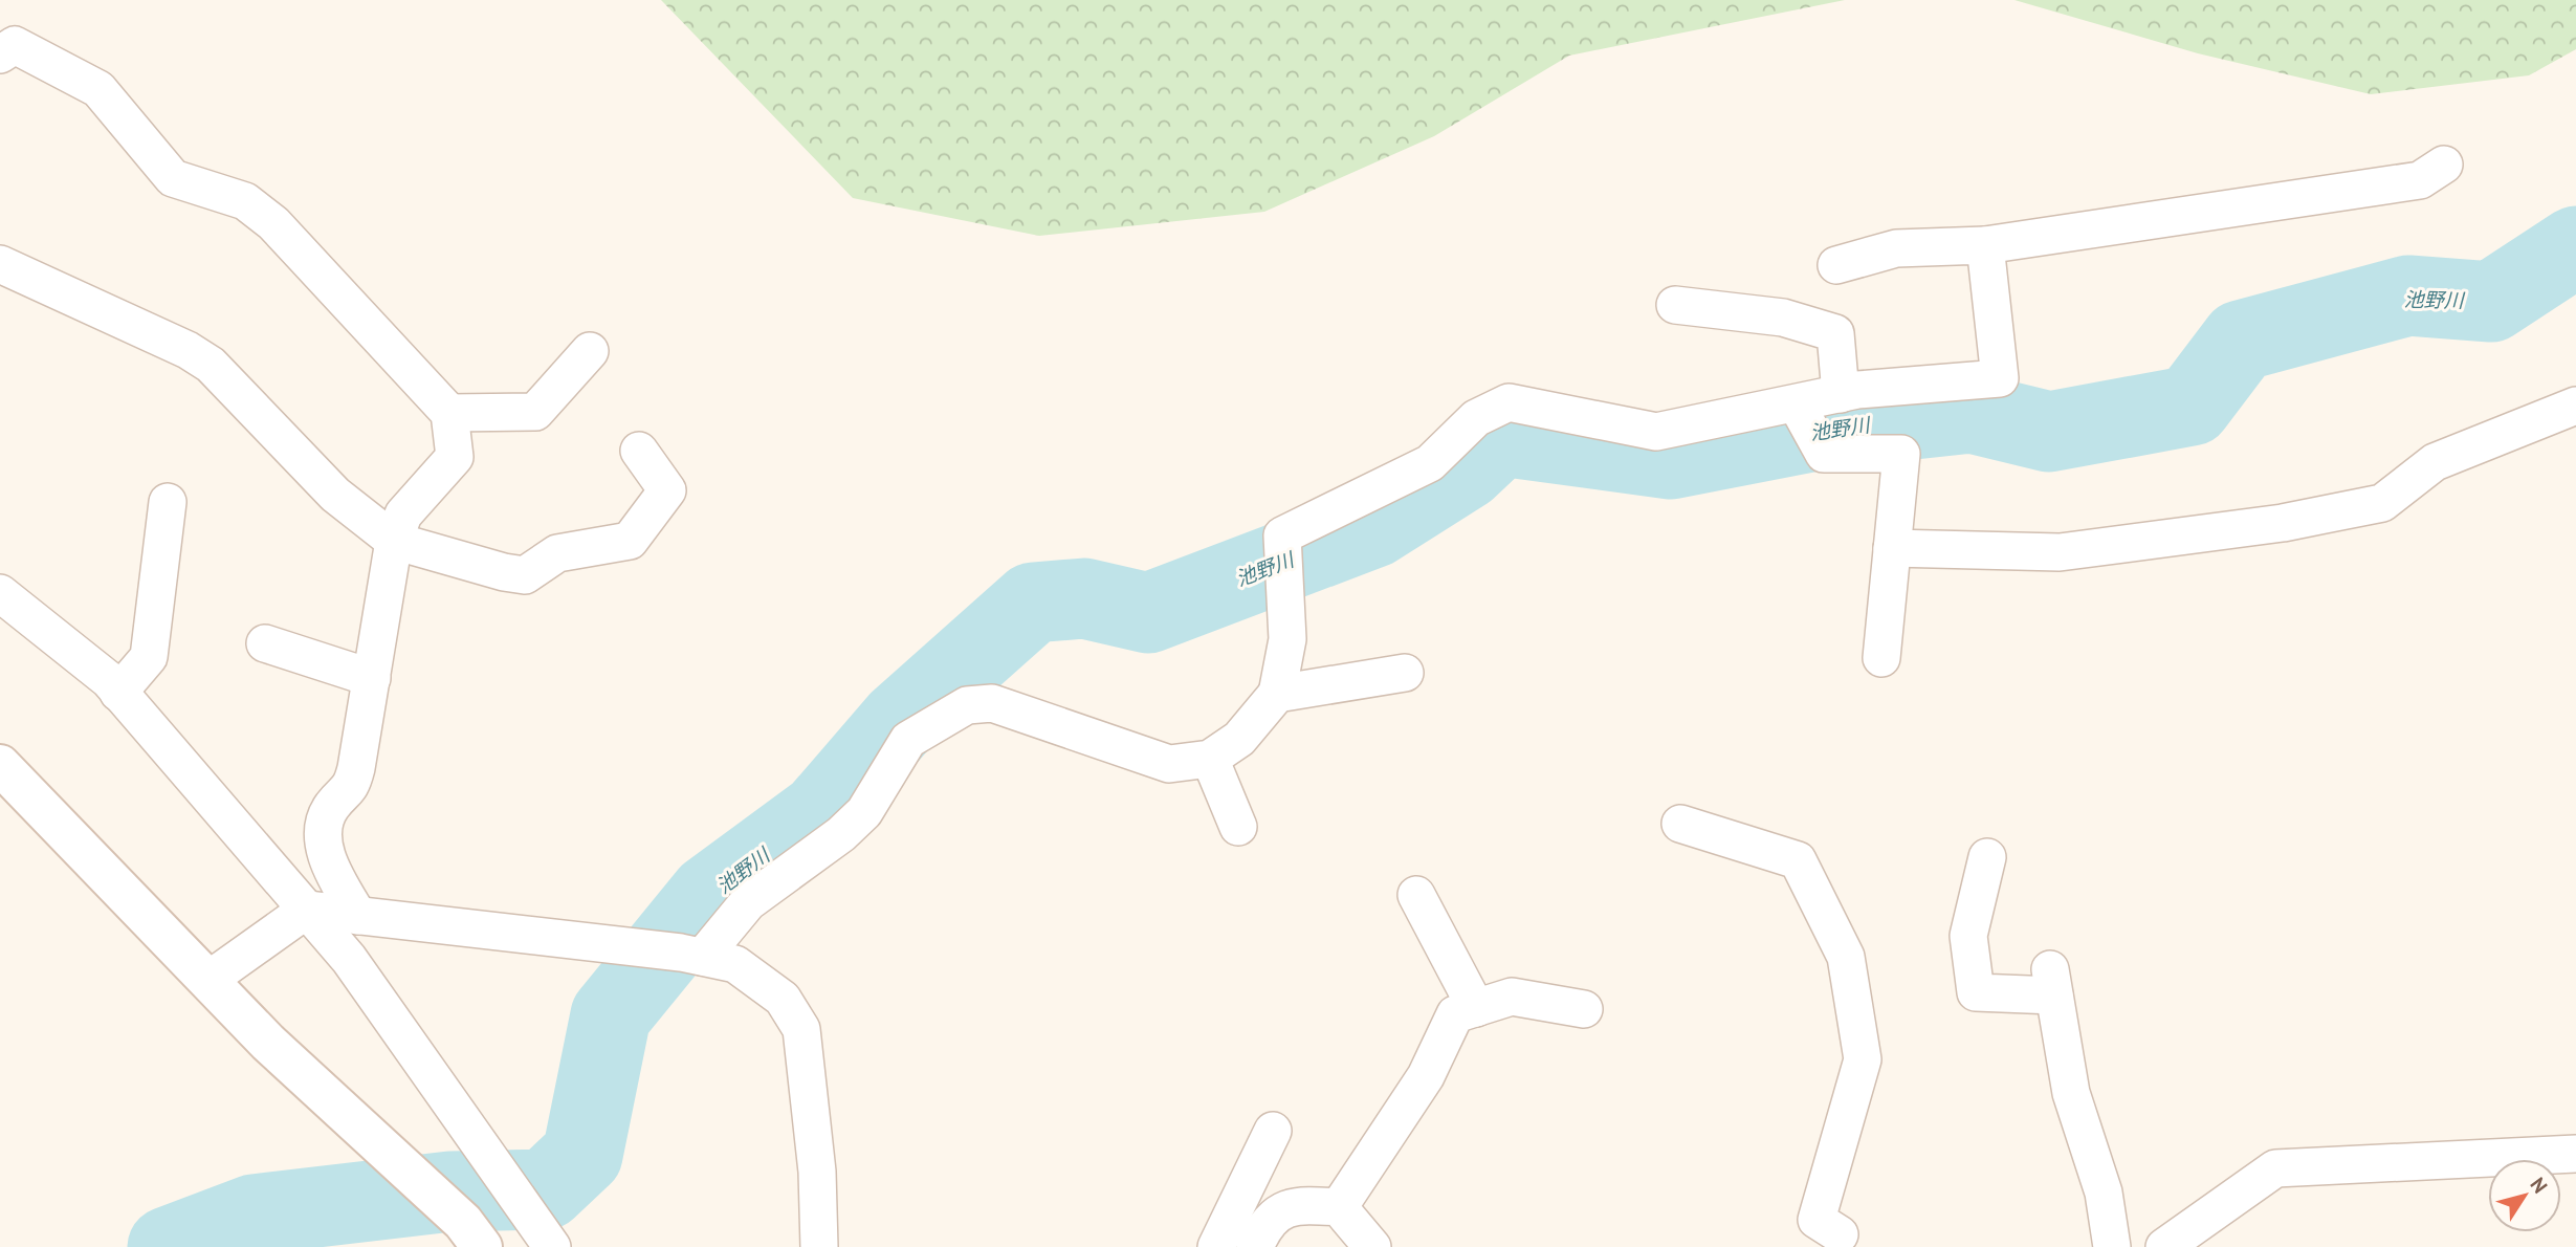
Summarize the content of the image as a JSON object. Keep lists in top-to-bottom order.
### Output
{
  "water": ["池野川"],
  "north": "top right"
}
